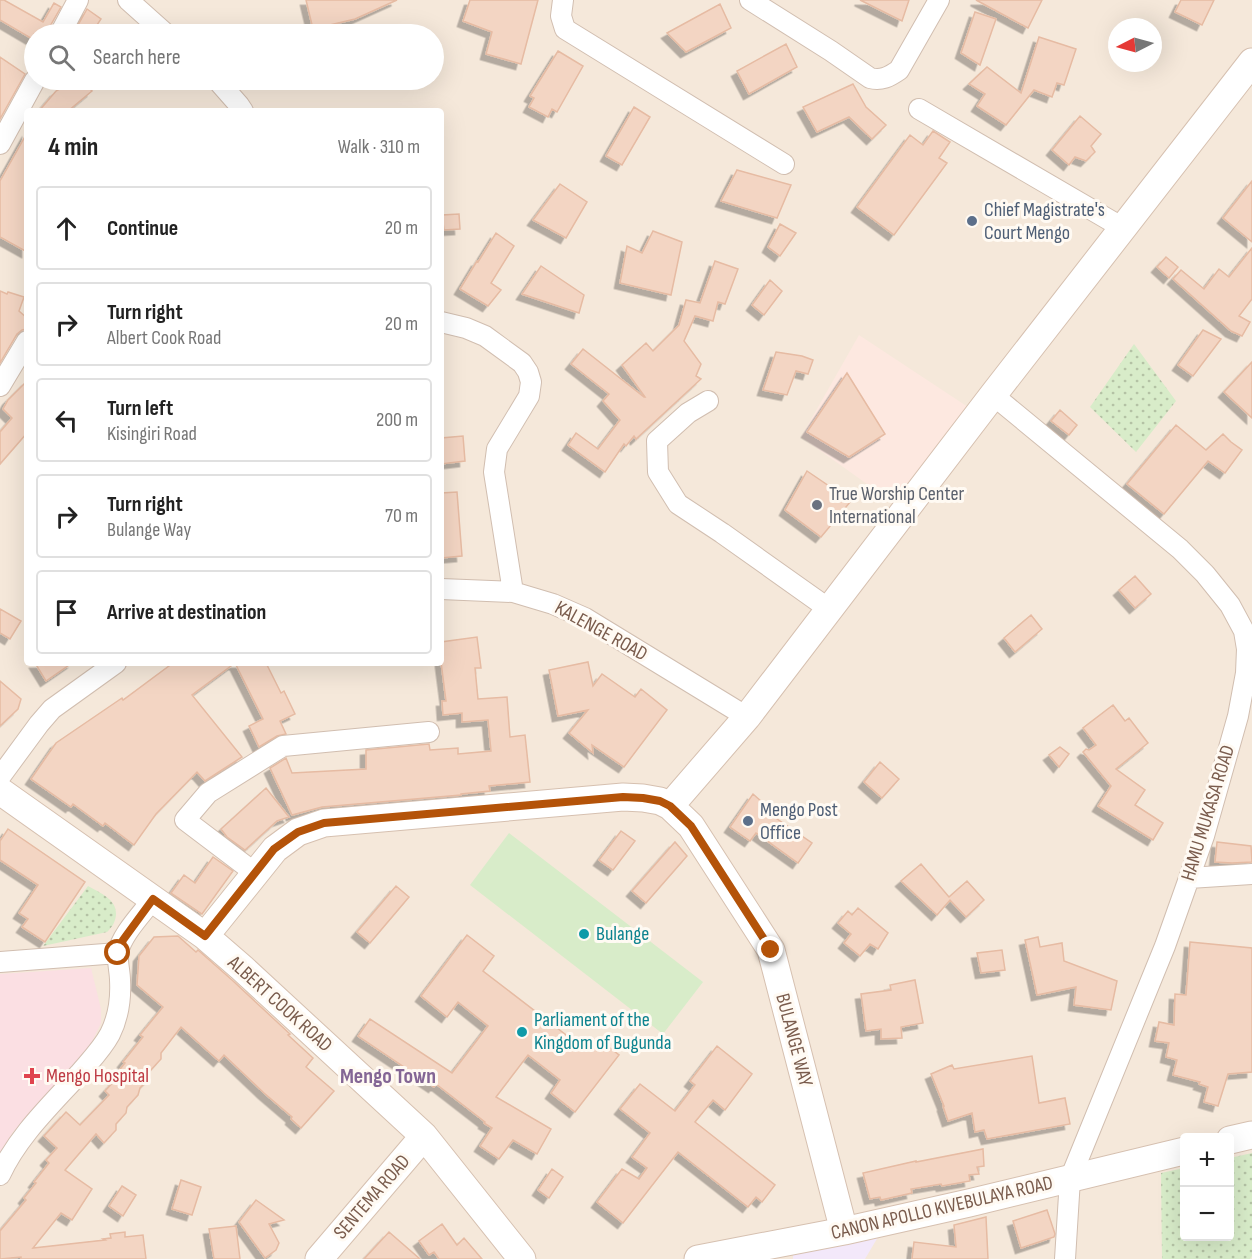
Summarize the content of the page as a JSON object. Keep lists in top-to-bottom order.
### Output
{
  "streets": {
    "main road": [
      "ALBERT COOK ROAD",
      "BULANGE WAY",
      "SENTEMA ROAD",
      "CANON APOLLO KIVEBULAYA ROAD"
    ],
    "street": ["KALENGE ROAD", "HAMU MUKASA ROAD"]
  },
  "crossings": [
    ["HAMU MUKASA ROAD", "CANON APOLLO KIVEBULAYA ROAD"],
    ["ALBERT COOK ROAD", "SENTEMA ROAD"],
    ["BULANGE WAY", "CANON APOLLO KIVEBULAYA ROAD"]
  ],
  "districts": ["Mengo Town"],
  "places": {
    "other": [
      "Chief Magistrate's Court Mengo",
      "True Worship Center International",
      "Mengo Post Office",
      "Bulange",
      "Parliament of the Kingdom of Bugunda"
    ],
    "health": ["Mengo Hospital"]
  },
  "north": "left",
  "page": {
    "search": "Search here",
    "heading": ["4 min", "Walk · 310 m"],
    "list": [
      ["Continue", "20 m"],
      ["Turn right", "Albert Cook Road", "20 m"],
      ["Turn left", "Kisingiri Road", "200 m"],
      ["Turn right", "Bulange Way", "70 m"],
      "Arrive at destination"
    ],
    "map_buttons": ["+", "−"]
  }
}
